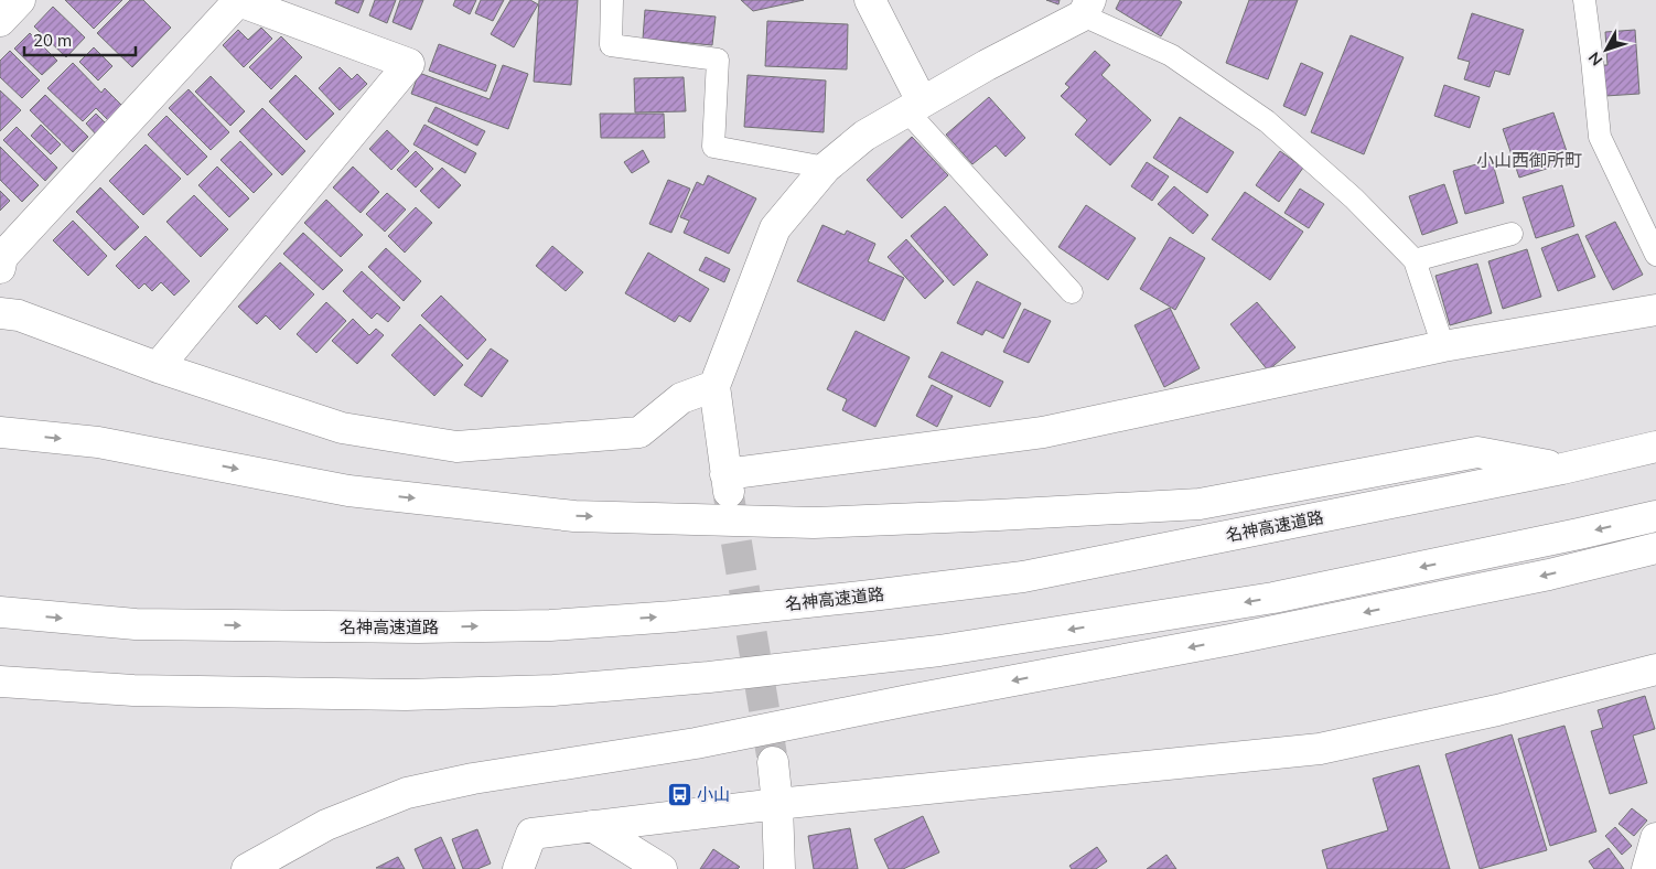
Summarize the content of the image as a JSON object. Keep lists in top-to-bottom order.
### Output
{
  "streets": {
    "main road": ["名神高速道路"]
  },
  "districts": ["小山西御所町"],
  "places": {
    "bus stop": ["小山"]
  },
  "scale_bar": "20 m",
  "north": "bottom left"
}
